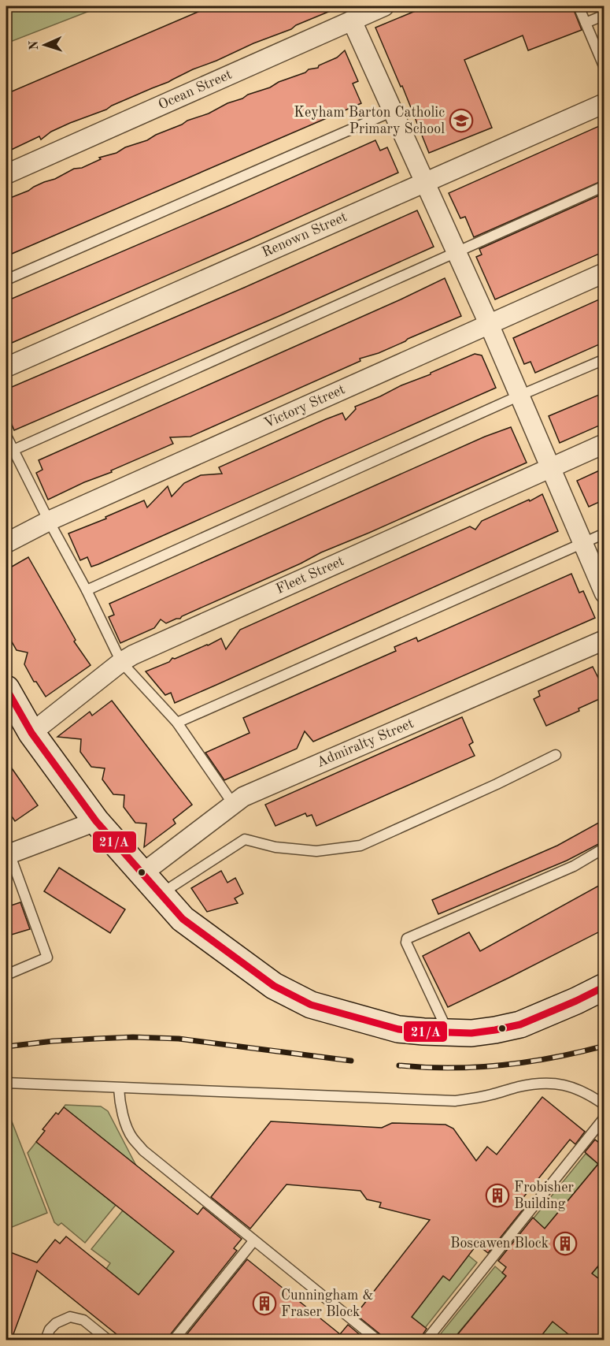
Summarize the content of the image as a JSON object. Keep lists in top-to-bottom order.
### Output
{
  "streets": {
    "street": [
      "Ocean Street",
      "Renown Street",
      "Victory Street",
      "Fleet Street",
      "Admiralty Street"
    ]
  },
  "places": {
    "school or university": ["Keyham Barton Catholic Primary School"],
    "building": ["Frobisher Building", "Boscawen Block", "Cunningham & Fraser Block"]
  },
  "lines": ["transit line 21/A"],
  "north": "left"
}
